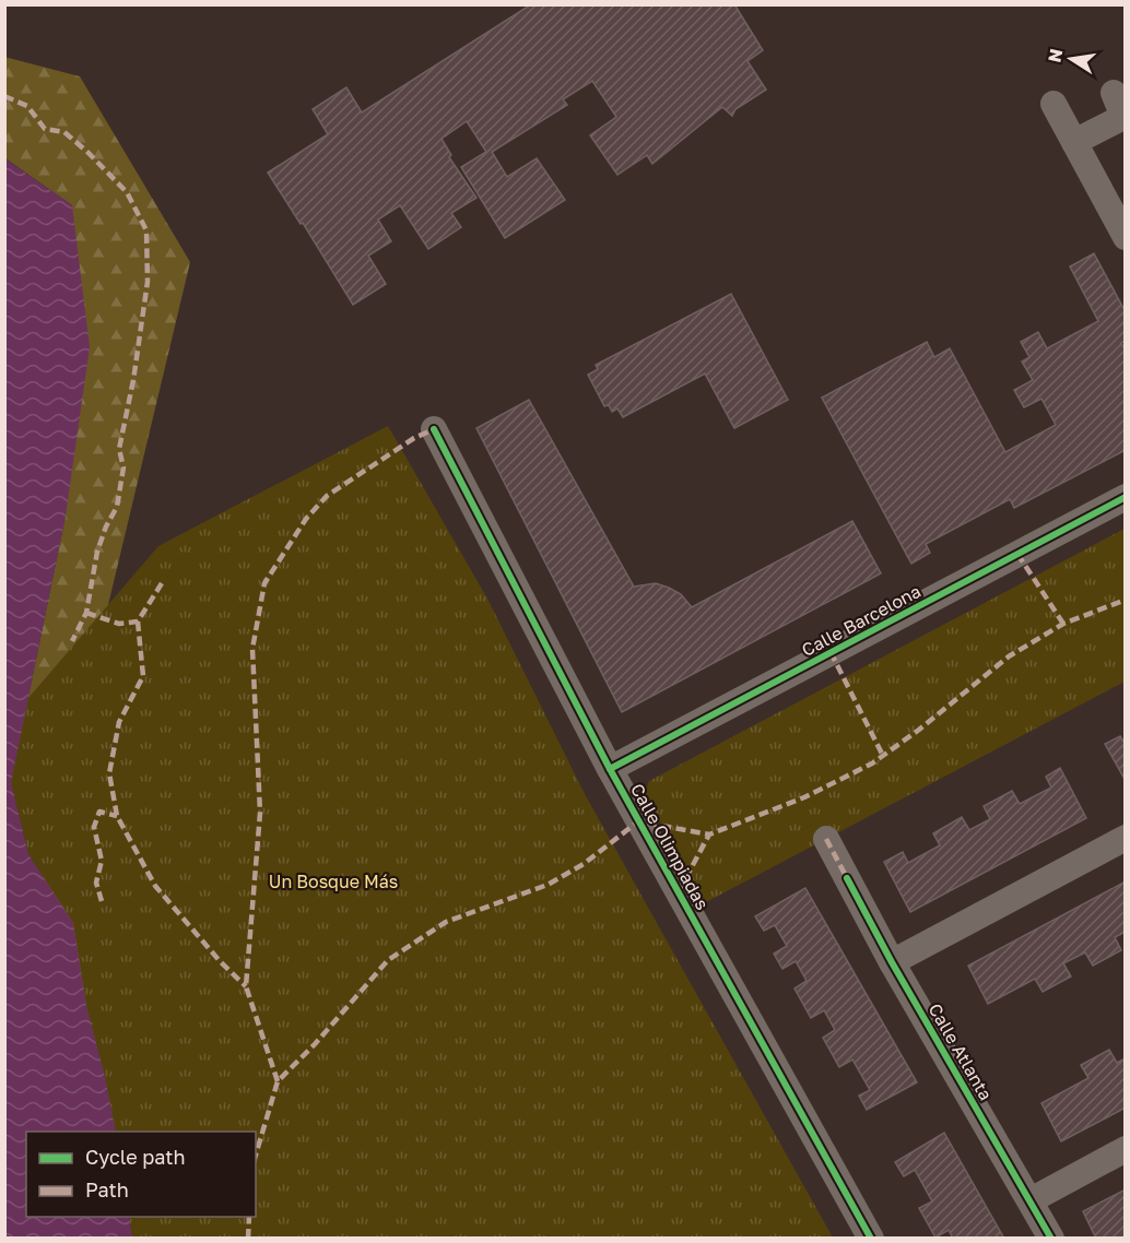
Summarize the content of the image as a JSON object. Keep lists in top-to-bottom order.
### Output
{
  "streets": {
    "street": ["Calle Barcelona", "Calle Olimpiadas", "Calle Atlanta"]
  },
  "crossings": [
    ["Calle Barcelona", "Calle Olimpiadas"]
  ],
  "parks": ["Un Bosque Más"],
  "legend": ["Cycle path", "Path"],
  "north": "left"
}
